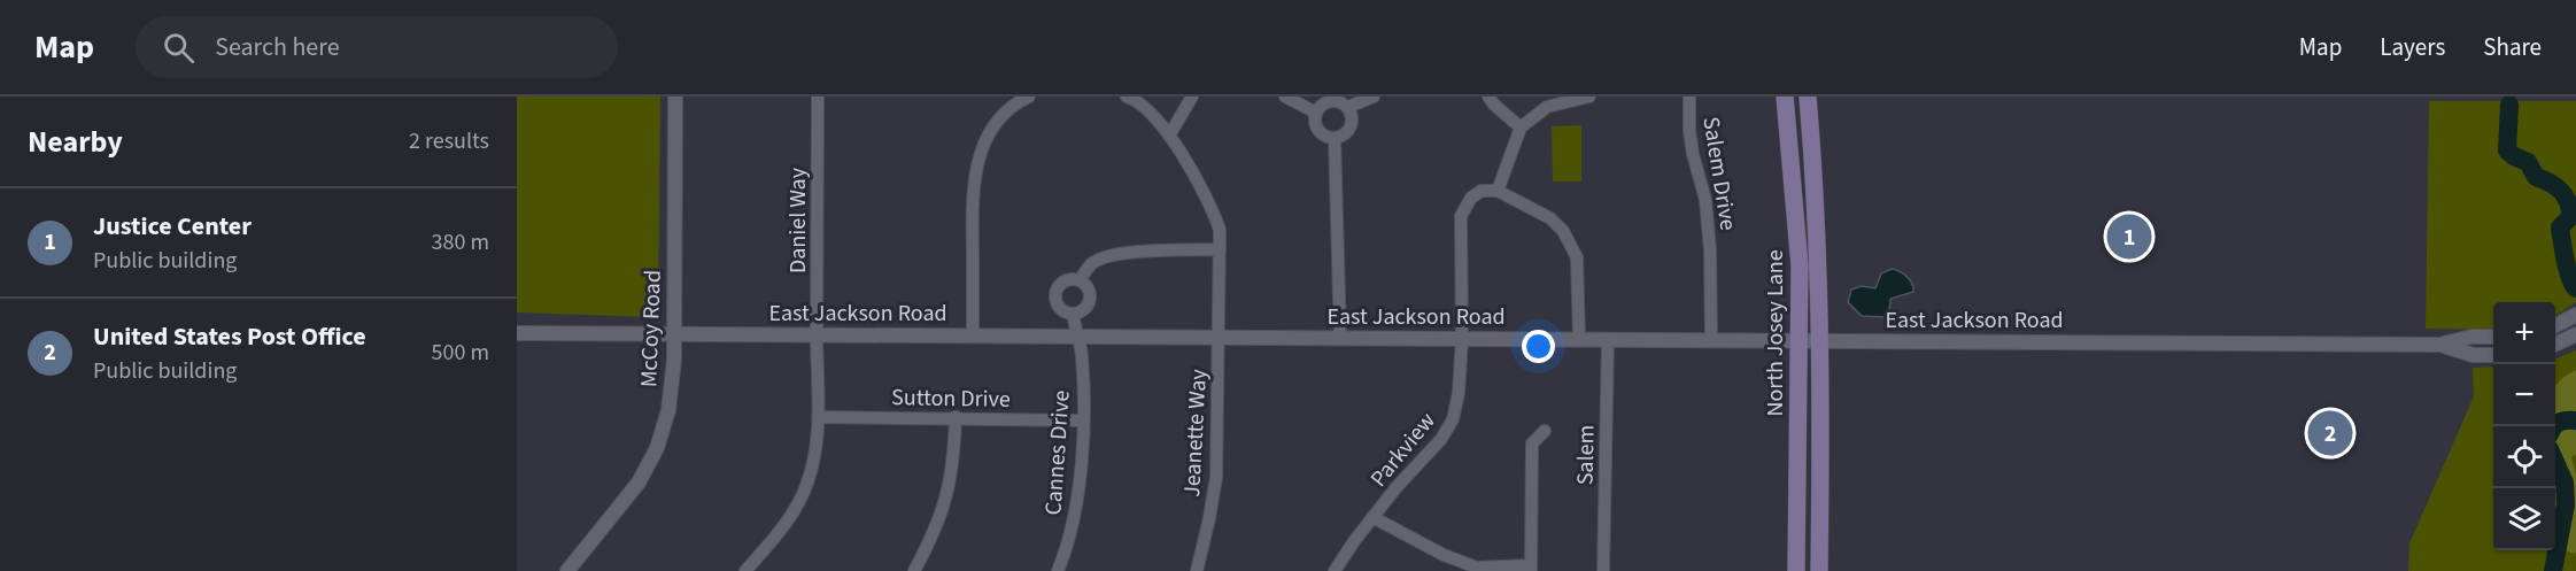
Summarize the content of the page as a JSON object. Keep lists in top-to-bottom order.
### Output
{
  "streets": {
    "main road": ["North Josey Lane"],
    "street": [
      "Salem Drive",
      "Daniel Way",
      "East Jackson Road",
      "McCoy Road",
      "Sutton Drive",
      "Jeanette Way",
      "Parkview",
      "Cannes Drive",
      "Salem"
    ]
  },
  "crossings": [
    ["Salem Drive", "East Jackson Road"],
    ["Daniel Way", "East Jackson Road"],
    ["Daniel Way", "Sutton Drive"],
    ["East Jackson Road", "McCoy Road"],
    ["East Jackson Road", "North Josey Lane"],
    ["East Jackson Road", "Jeanette Way"],
    ["East Jackson Road", "Parkview"],
    ["East Jackson Road", "Cannes Drive"],
    ["East Jackson Road", "Salem"],
    ["Sutton Drive", "Cannes Drive"]
  ],
  "page": {
    "header": "Map",
    "search": "Search here",
    "nav": ["Map", "Layers", "Share"],
    "heading": ["Nearby", "2 results"],
    "list": [
      {
        "mark": "1",
        "name": "Justice Center",
        "note": "Public building",
        "value": "380 m"
      },
      {
        "mark": "2",
        "name": "United States Post Office",
        "note": "Public building",
        "value": "500 m"
      }
    ],
    "pins": ["1", "2"],
    "map_buttons": ["+", "−"]
  }
}
